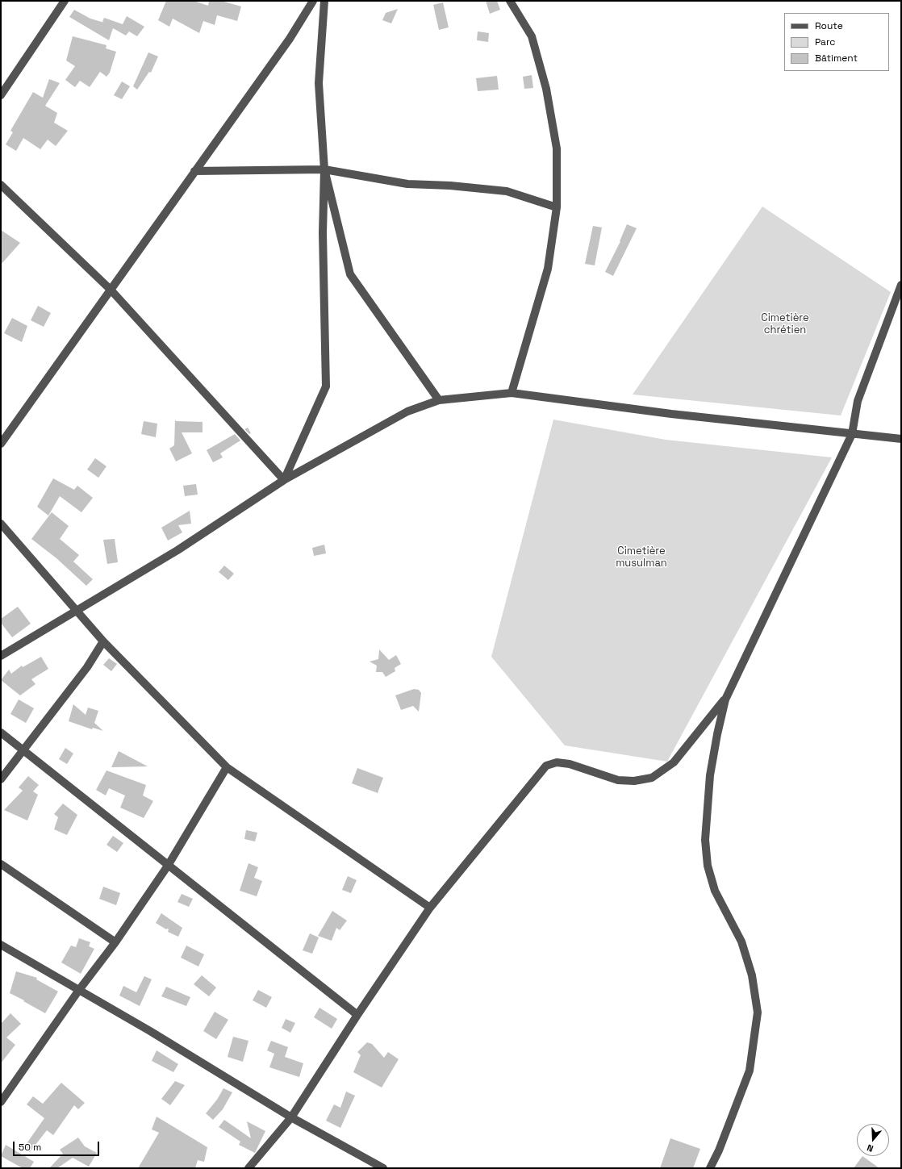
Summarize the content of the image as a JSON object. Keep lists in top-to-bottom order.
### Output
{
  "parks": ["Cimetière chrétien", "Cimetière musulman"],
  "legend": ["Route", "Parc", "Bâtiment"],
  "scale_bar": "50 m",
  "north": "bottom"
}
